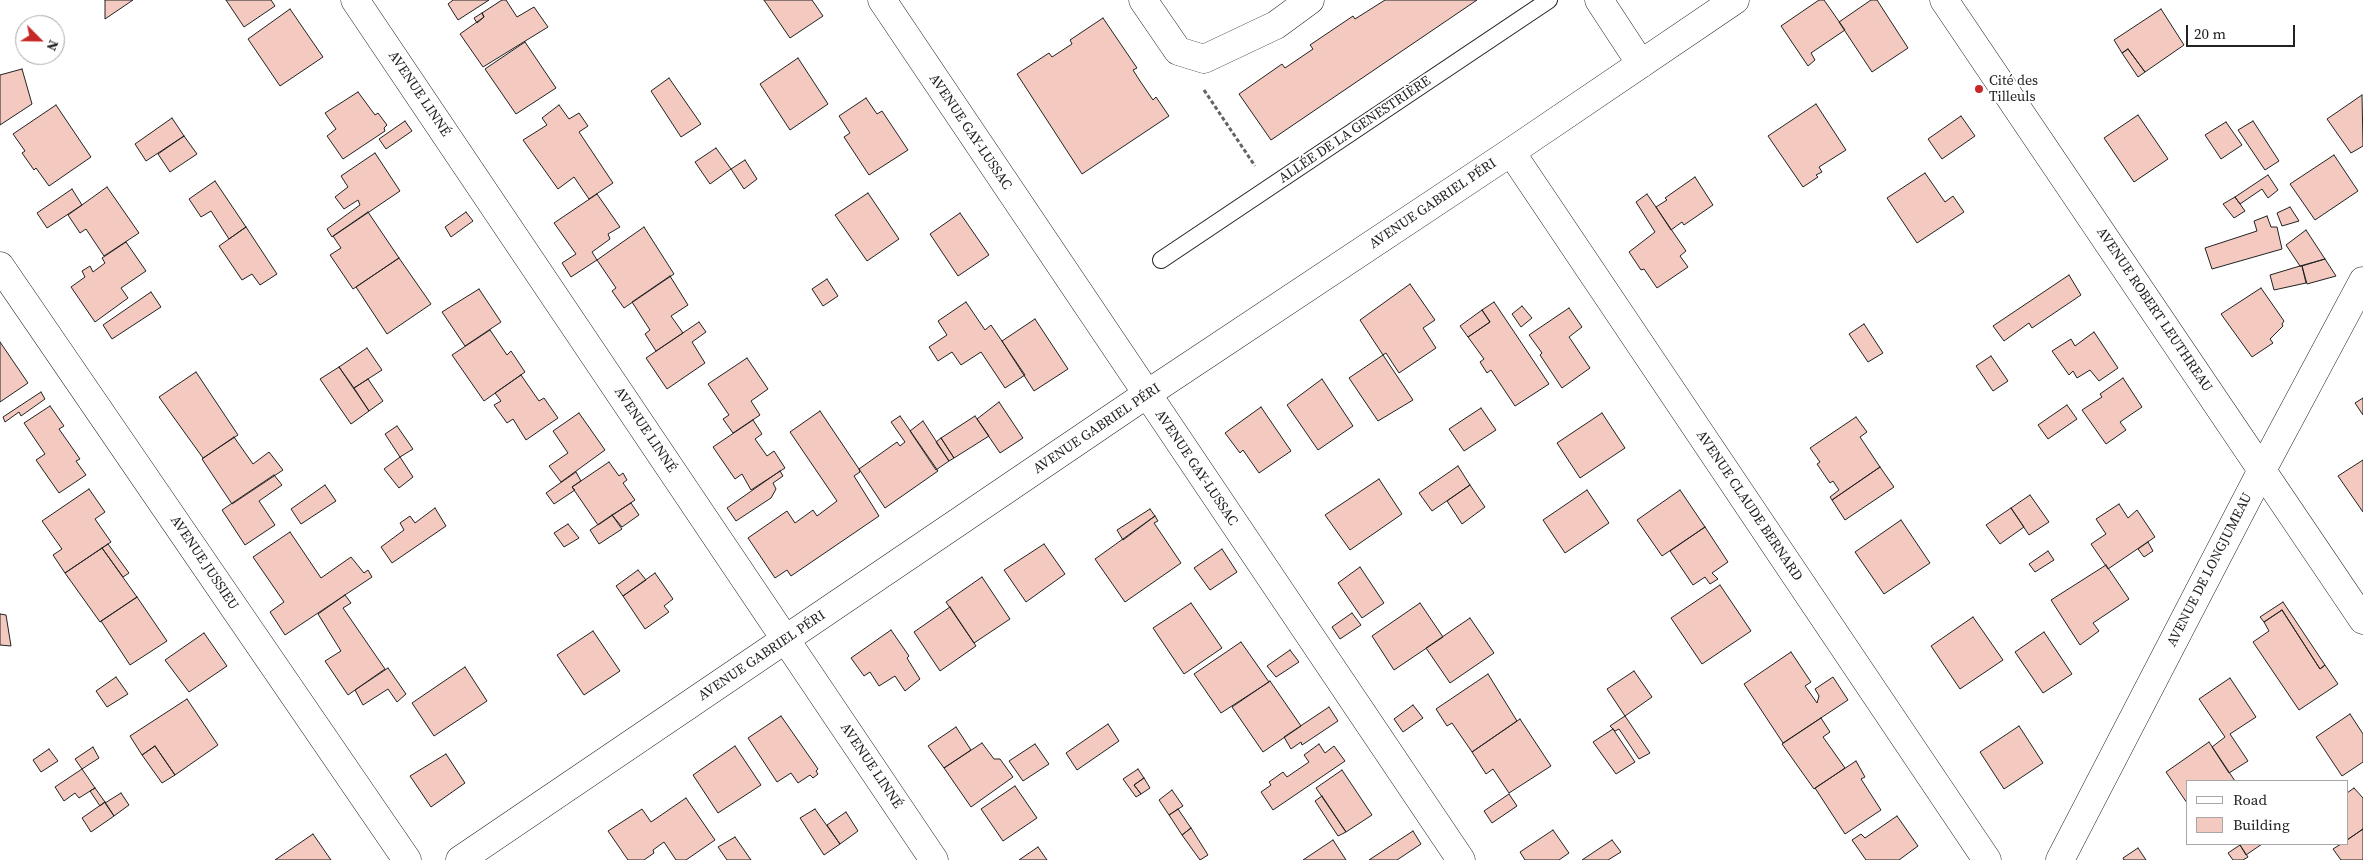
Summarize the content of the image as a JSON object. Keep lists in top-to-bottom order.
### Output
{
  "streets": {
    "street": [
      "AVENUE LINNÉ",
      "AVENUE GAY-LUSSAC",
      "AVENUE GABRIEL PÉRI",
      "AVENUE ROBERT LEUTHREAU",
      "AVENUE CLAUDE BERNARD",
      "AVENUE JUSSIEU",
      "AVENUE DE LONGJUMEAU"
    ],
    "lane": ["ALLÉE DE LA GENESTRIÈRE"]
  },
  "crossings": [
    ["AVENUE LINNÉ", "AVENUE GABRIEL PÉRI"],
    ["AVENUE GAY-LUSSAC", "AVENUE GABRIEL PÉRI"],
    ["AVENUE GABRIEL PÉRI", "AVENUE CLAUDE BERNARD"],
    ["AVENUE ROBERT LEUTHREAU", "AVENUE DE LONGJUMEAU"]
  ],
  "places": ["Cité des Tilleuls"],
  "legend": ["Road", "Building"],
  "scale_bar": "20 m",
  "north": "bottom right"
}
